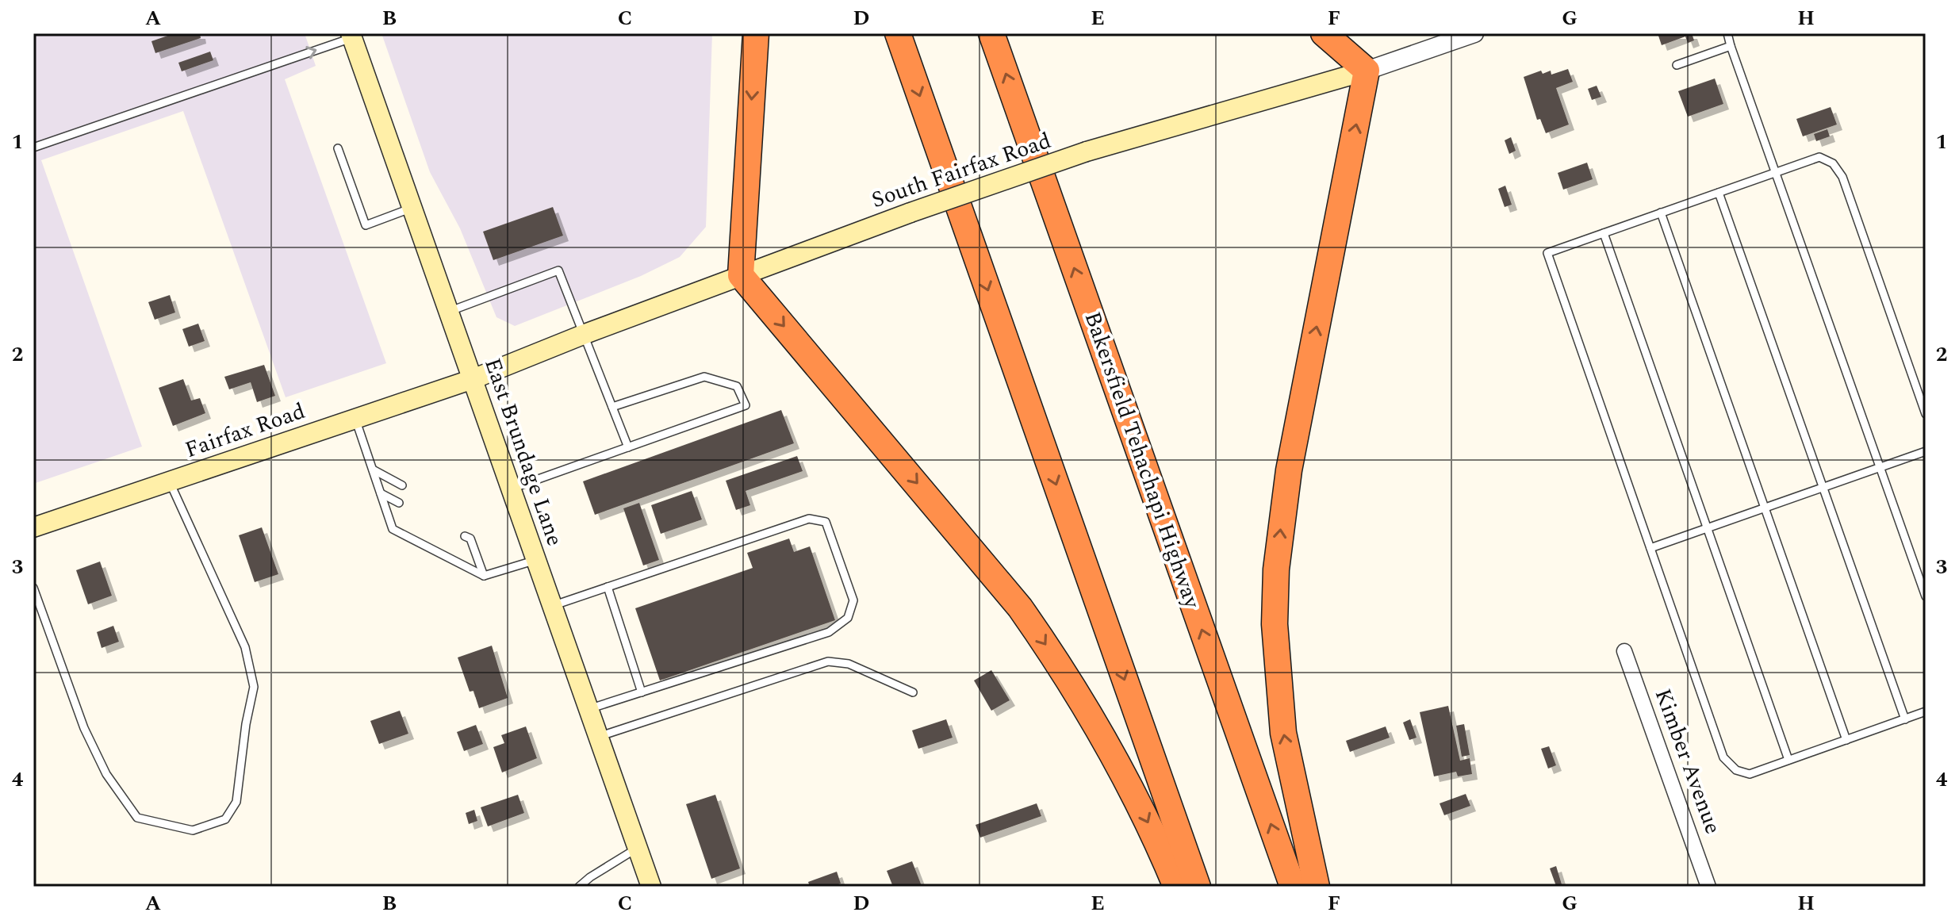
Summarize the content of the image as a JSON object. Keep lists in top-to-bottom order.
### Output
{
  "streets": {
    "highway": ["Bakersfield Tehachapi Highway"],
    "main road": ["South Fairfax Road", "Fairfax Road", "East Brundage Lane"],
    "street": ["Kimber Avenue"]
  },
  "crossings": [
    ["South Fairfax Road", "Fairfax Road"],
    ["South Fairfax Road", "East Brundage Lane"],
    ["Fairfax Road", "East Brundage Lane"]
  ],
  "grid": {
    "columns": [
      "A",
      "B",
      "C",
      "D",
      "E",
      "F",
      "G",
      "H"
    ],
    "rows": [
      "1",
      "2",
      "3",
      "4"
    ]
  }
}
